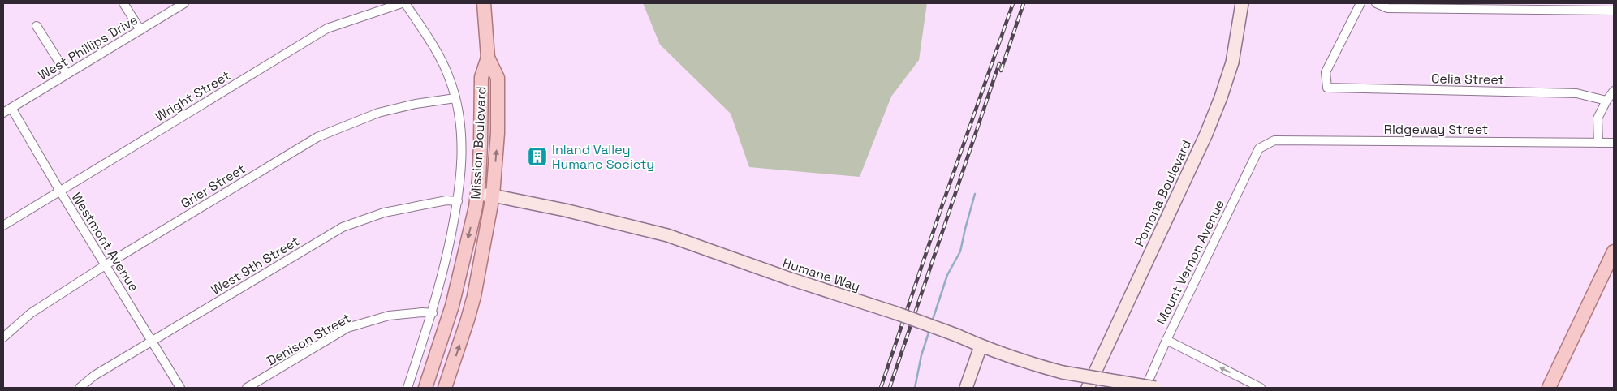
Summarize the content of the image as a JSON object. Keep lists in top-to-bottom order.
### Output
{
  "streets": {
    "main road": ["Mission Boulevard"],
    "street": [
      "West Phillips Drive",
      "Celia Street",
      "Wright Street",
      "Ridgeway Street",
      "Grier Street",
      "Pomona Boulevard",
      "Westmont Avenue",
      "Mount Vernon Avenue",
      "West 9th Street",
      "Humane Way",
      "Denison Street"
    ]
  },
  "crossings": [
    ["West Phillips Drive", "Westmont Avenue"],
    ["Wright Street", "Westmont Avenue"],
    ["Ridgeway Street", "Mount Vernon Avenue"],
    ["Mission Boulevard", "Humane Way"],
    ["Grier Street", "Westmont Avenue"],
    ["Westmont Avenue", "West 9th Street"]
  ],
  "places": {
    "building": ["Inland Valley Humane Society"]
  }
}
